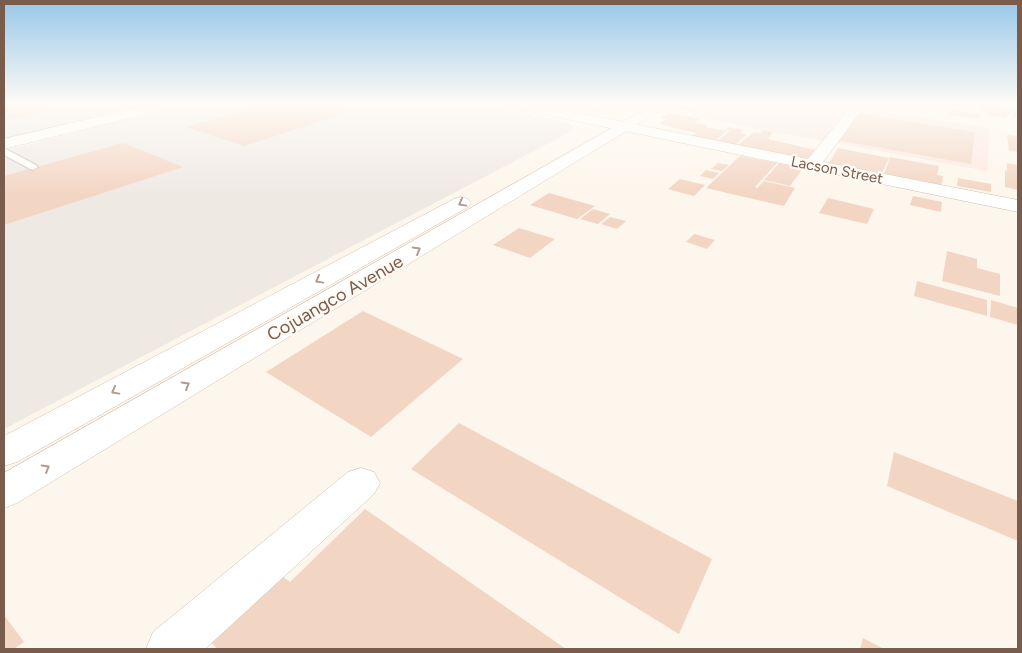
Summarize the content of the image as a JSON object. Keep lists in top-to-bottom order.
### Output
{
  "streets": {
    "main road": ["Lacson Street", "Cojuangco Avenue"]
  }
}
